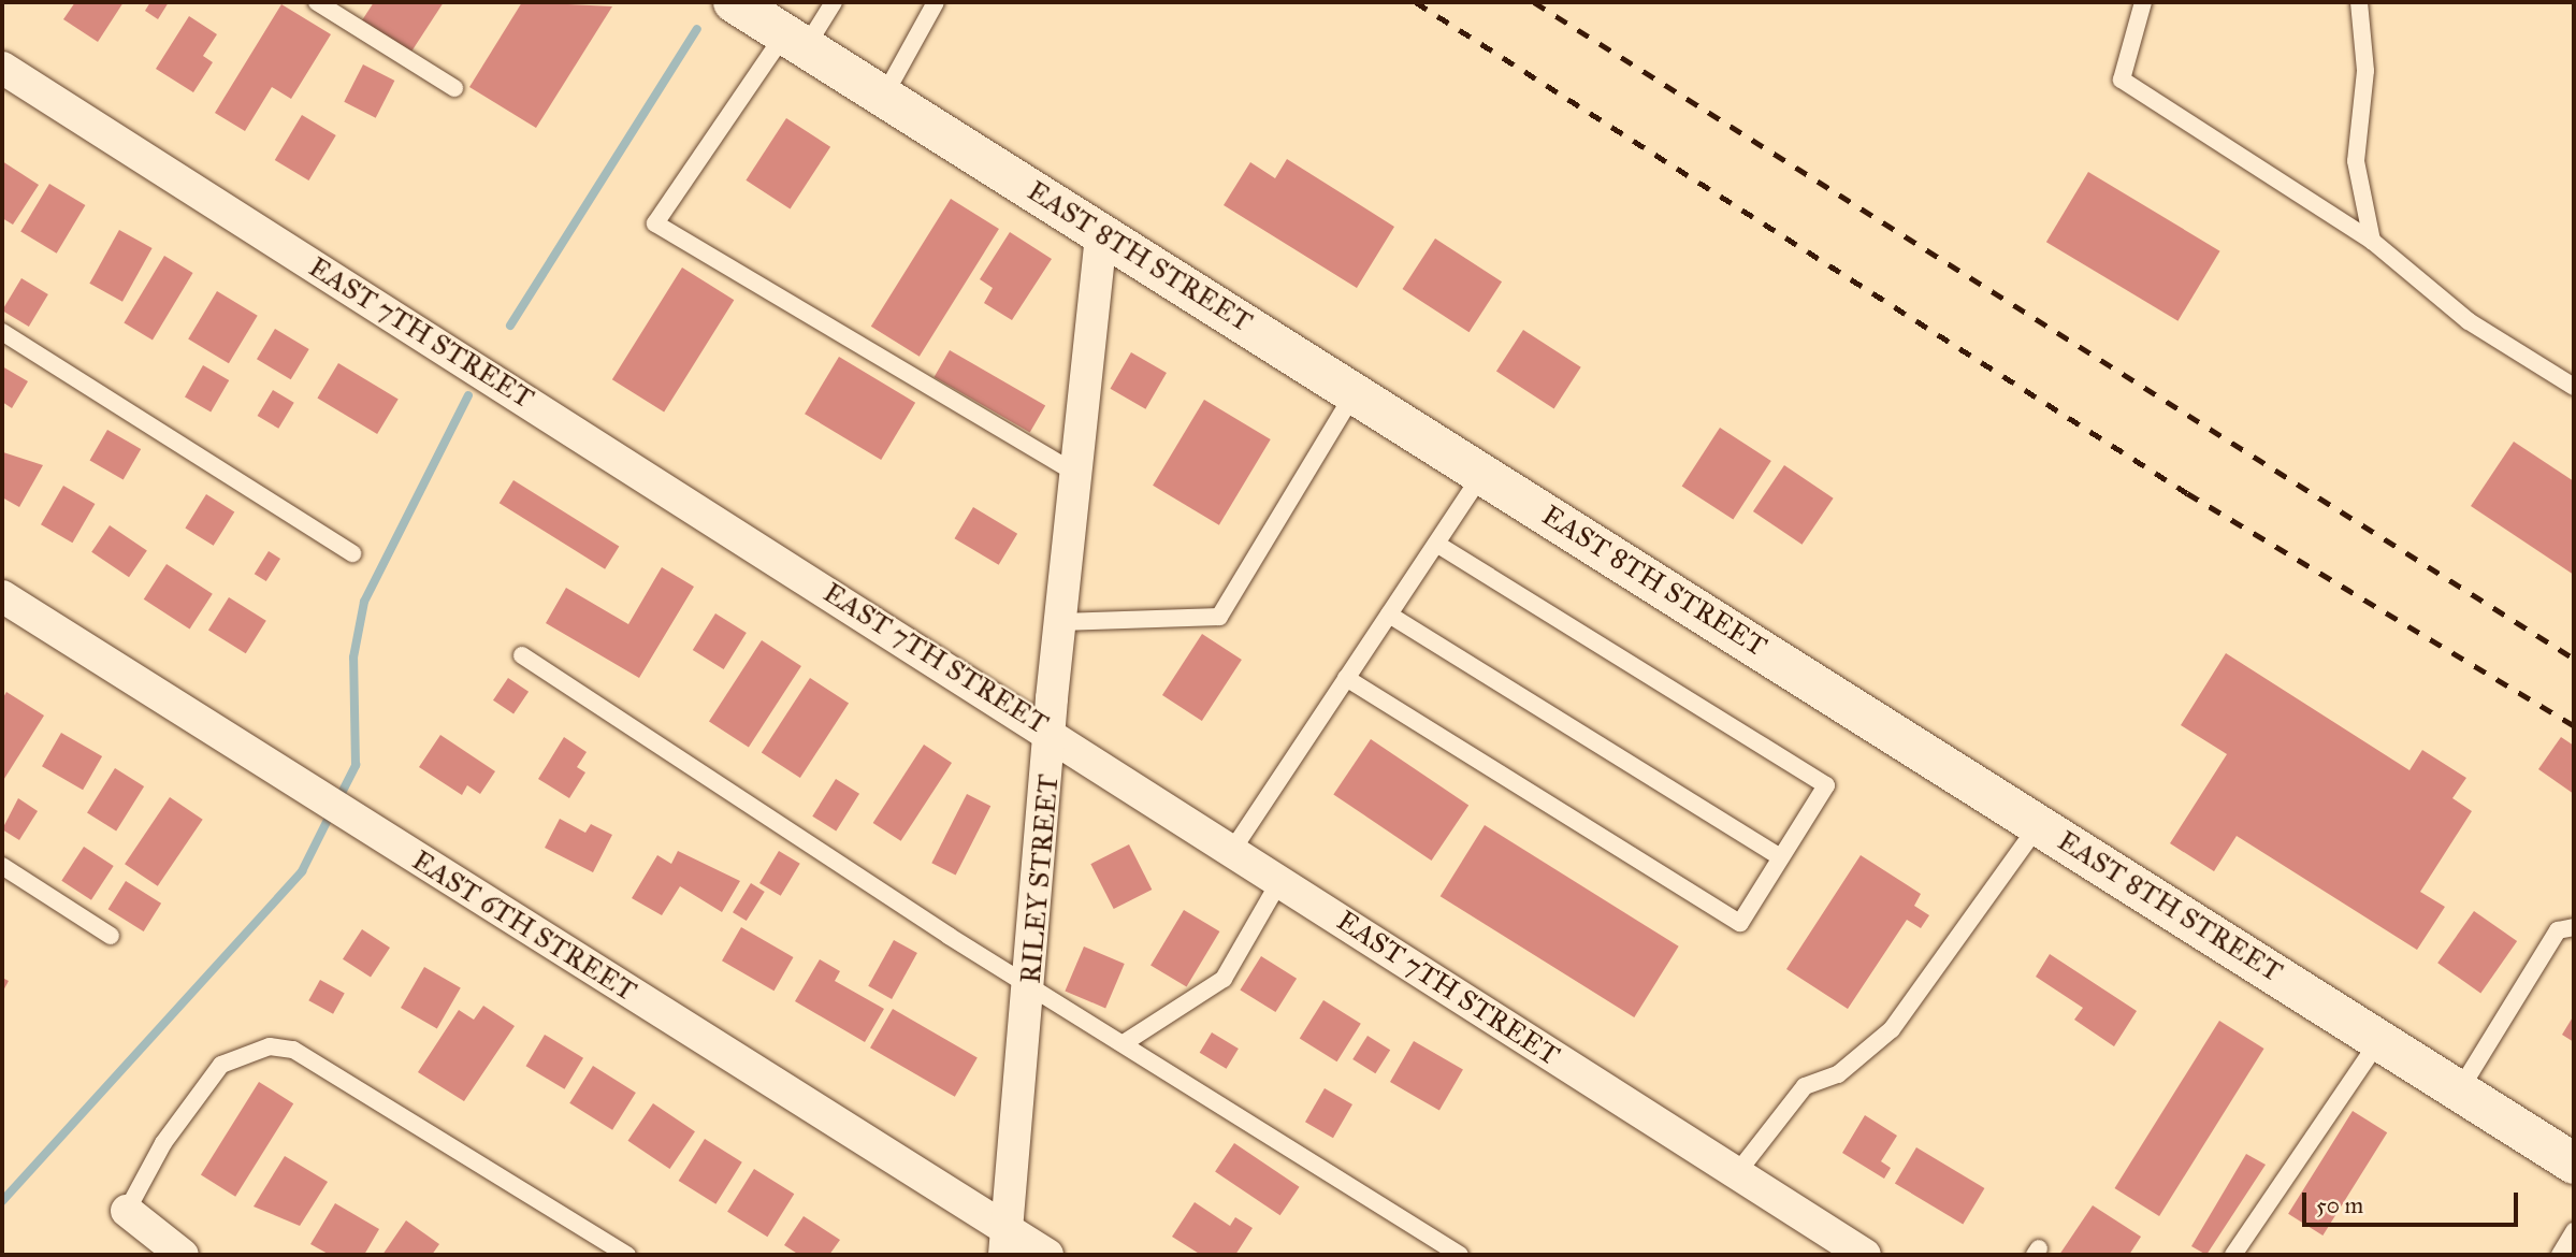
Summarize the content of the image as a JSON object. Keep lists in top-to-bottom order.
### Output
{
  "streets": {
    "main road": ["EAST 8TH STREET"],
    "street": ["EAST 7TH STREET", "RILEY STREET", "EAST 6TH STREET"]
  },
  "crossings": [
    ["EAST 8TH STREET", "RILEY STREET"],
    ["EAST 7TH STREET", "RILEY STREET"],
    ["RILEY STREET", "EAST 6TH STREET"]
  ],
  "scale_bar": "50 m"
}
